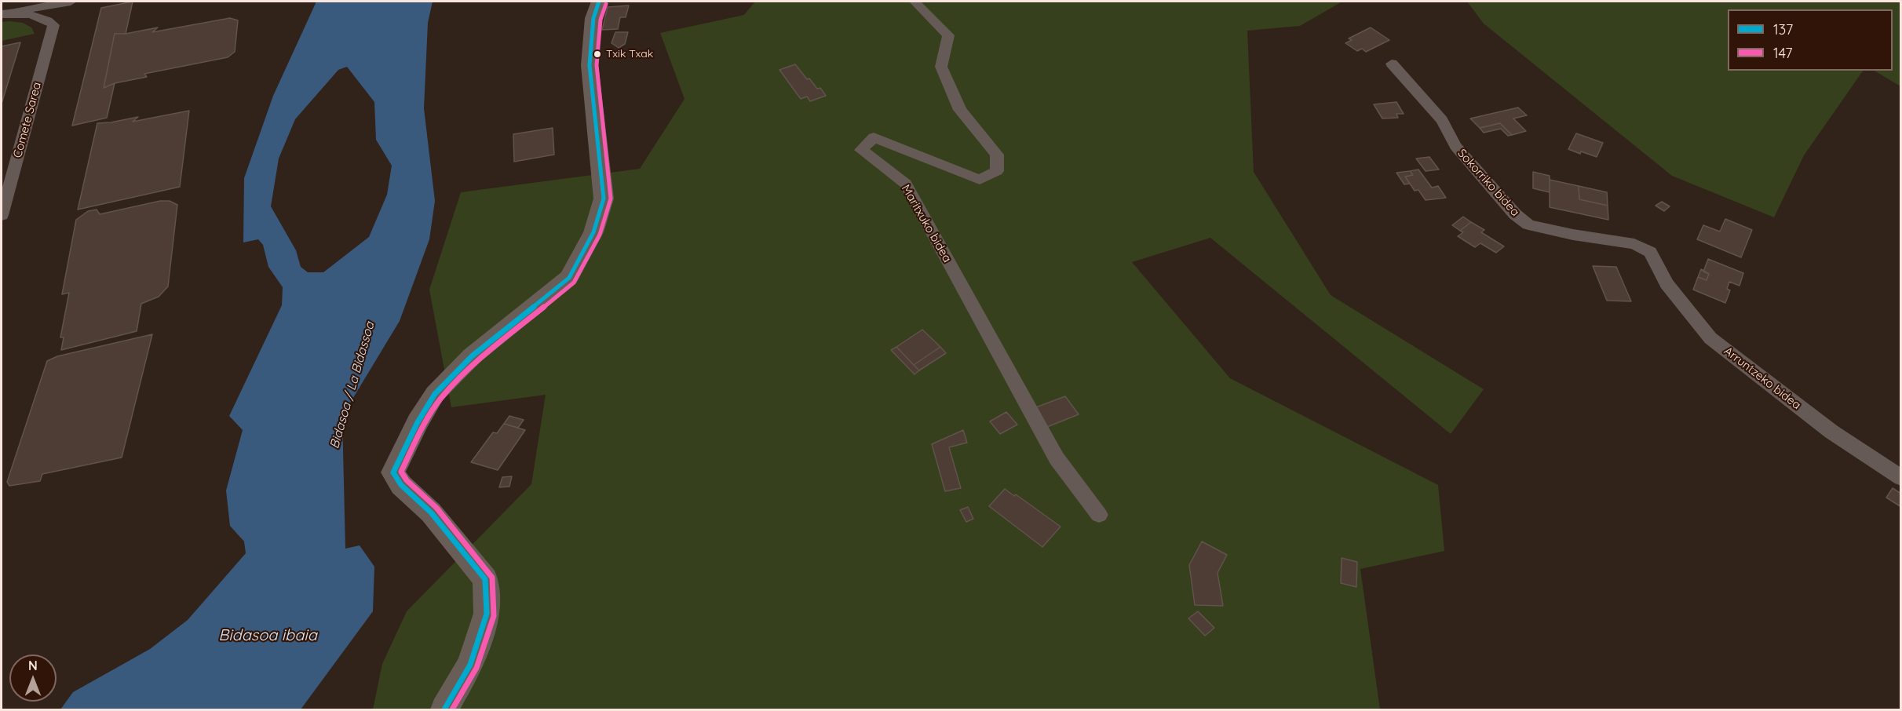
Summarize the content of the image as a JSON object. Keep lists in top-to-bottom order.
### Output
{
  "streets": {
    "street": [
      "Comete Sarea",
      "Sokorriko bidea",
      "Maritxuko bidea",
      "Arruntzeko bidea"
    ]
  },
  "crossings": [
    ["Sokorriko bidea", "Arruntzeko bidea"]
  ],
  "water": ["Bidasoa / La Bidassoa", "Bidasoa ibaia"],
  "places": ["Txik Txak"],
  "lines": ["transit line 137", "transit line 147"],
  "legend": ["137", "147"],
  "north": "top"
}
